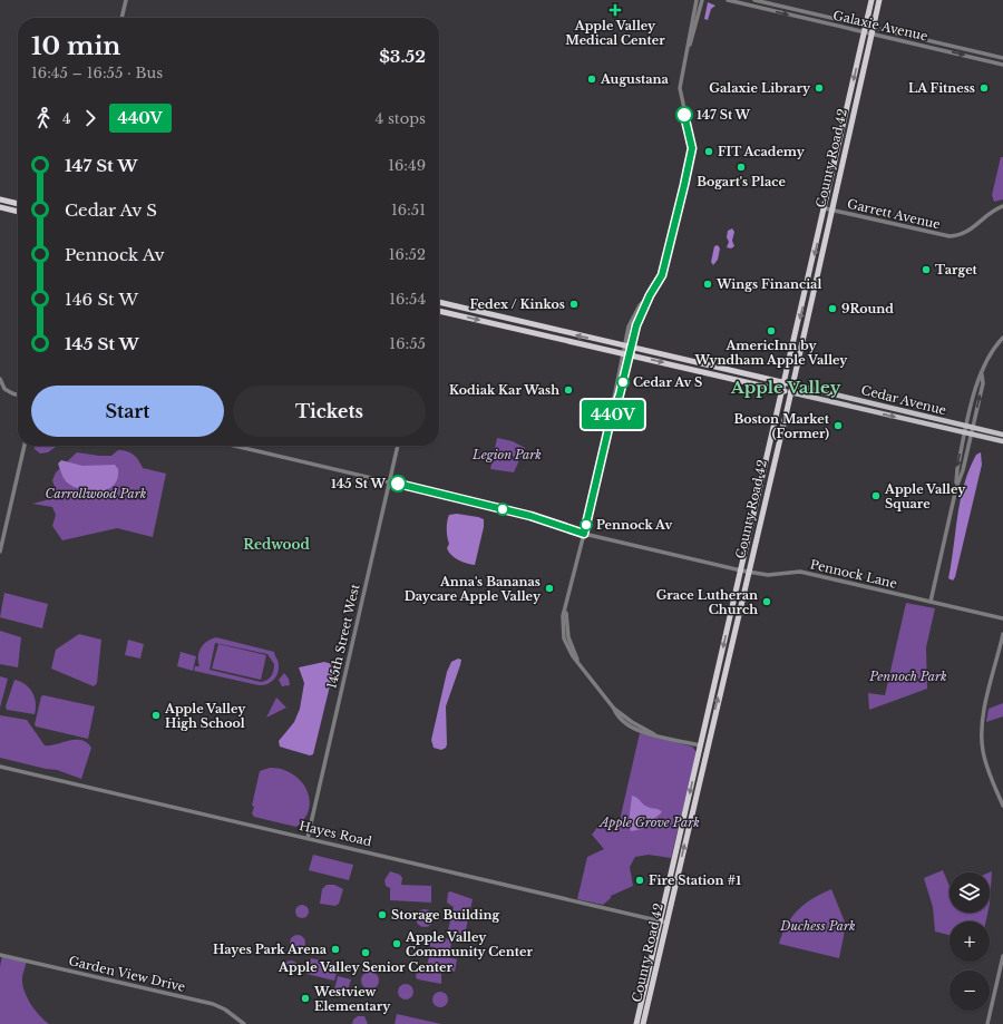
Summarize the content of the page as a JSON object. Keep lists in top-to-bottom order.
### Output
{
  "streets": {
    "highway": ["County Road 42", "Cedar Avenue"],
    "street": [
      "Galaxie Avenue",
      "Garrett Avenue",
      "Pennock Lane",
      "145th Street West",
      "Hayes Road",
      "Garden View Drive"
    ]
  },
  "crossings": [
    ["Galaxie Avenue", "County Road 42"],
    ["County Road 42", "Garrett Avenue"],
    ["County Road 42", "Cedar Avenue"],
    ["County Road 42", "Pennock Lane"],
    ["County Road 42", "Hayes Road"],
    ["Pennock Lane", "145th Street West"],
    ["145th Street West", "Hayes Road"]
  ],
  "districts": ["Apple Valley", "Redwood"],
  "parks": [
    "Legion Park",
    "Carrollwood Park",
    "Pennoch Park",
    "Apple Grove Park",
    "Duchess Park"
  ],
  "places": {
    "health": ["Apple Valley Medical Center"],
    "other": [
      "Augustana",
      "Galaxie Library",
      "LA Fitness",
      "147 St W",
      "FIT Academy",
      "Bogart's Place",
      "Target",
      "Wings Financial",
      "Fedex / Kinkos",
      "9Round",
      "AmericInn by Wyndham Apple Valley",
      "Cedar Av S",
      "Kodiak Kar Wash",
      "Boston Market (Former)",
      "145 St W",
      "Apple Valley Square",
      "Pennock Av",
      "Anna's Bananas Daycare Apple Valley",
      "Grace Lutheran Church",
      "Apple Valley High School",
      "Fire Station #1",
      "Storage Building",
      "Apple Valley Community Center",
      "Hayes Park Arena",
      "Apple Valley Senior Center",
      "Westview Elementary"
    ]
  },
  "lines": ["bus line 440V"],
  "page": {
    "on_map": "440V",
    "heading": ["10 min", "16:45 – 16:55 · Bus", "$3.52"],
    "legs": ["4", "440V", "4 stops"],
    "list": [
      {
        "name": "147 St W",
        "value": "16:49"
      },
      {
        "name": "Cedar Av S",
        "value": "16:51"
      },
      {
        "name": "Pennock Av",
        "value": "16:52"
      },
      {
        "name": "146 St W",
        "value": "16:54"
      },
      {
        "name": "145 St W",
        "value": "16:55"
      }
    ],
    "buttons": ["Start", "Tickets"],
    "map_buttons": ["+", "−"]
  }
}
